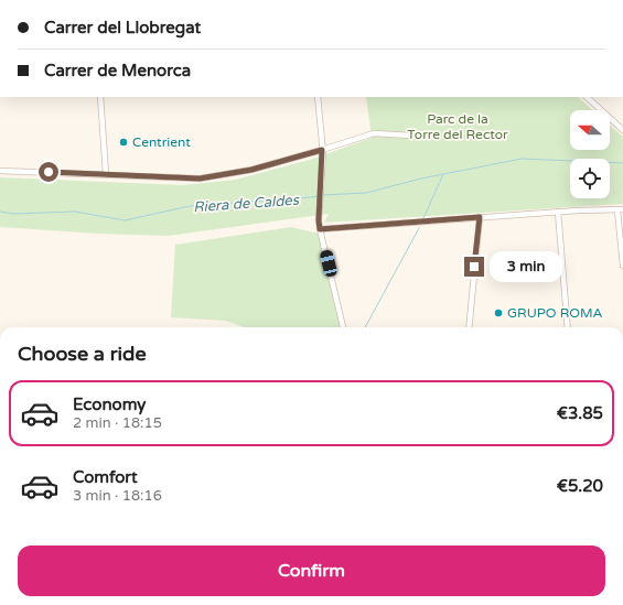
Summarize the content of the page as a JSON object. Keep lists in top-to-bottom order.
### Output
{
  "water": ["Riera de Caldes"],
  "parks": ["Parc de la Torre del Rector"],
  "places": ["Centrient", "GRUPO ROMA"],
  "north": "left",
  "page": {
    "banner": ["Carrer del Llobregat", "Carrer de Menorca"],
    "bubble": "3 min",
    "heading": "Choose a ride",
    "list": [
      {
        "name": "Economy",
        "note": "2 min · 18:15",
        "value": "€3.85"
      },
      {
        "name": "Comfort",
        "note": "3 min · 18:16",
        "value": "€5.20"
      }
    ],
    "buttons": "Confirm"
  }
}
